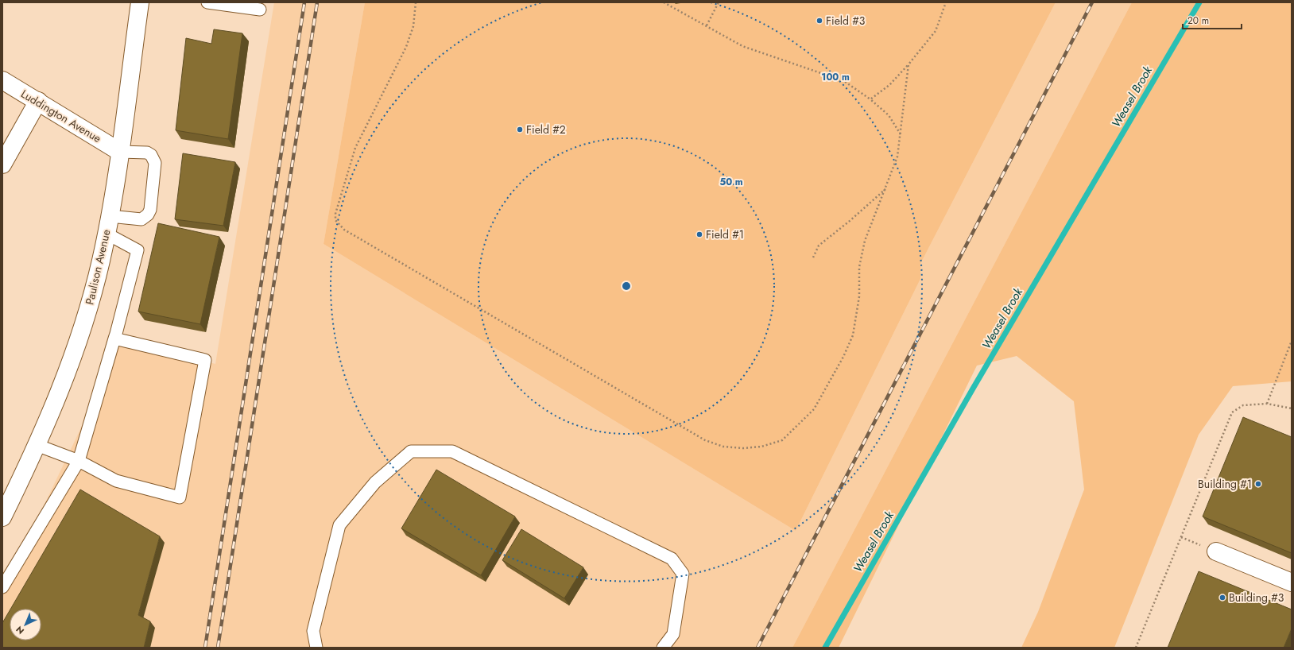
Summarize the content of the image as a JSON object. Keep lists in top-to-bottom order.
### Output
{
  "streets": {
    "main road": ["Luddington Avenue", "Paulison Avenue"]
  },
  "crossings": [
    ["Luddington Avenue", "Paulison Avenue"]
  ],
  "water": ["Weasel Brook"],
  "places": [
    "Field #3",
    "Field #2",
    "Field #1",
    "Building #1",
    "Building #3"
  ],
  "scale_bar": "20 m",
  "north": "bottom left",
  "rings": ["100 m", "50 m"]
}
